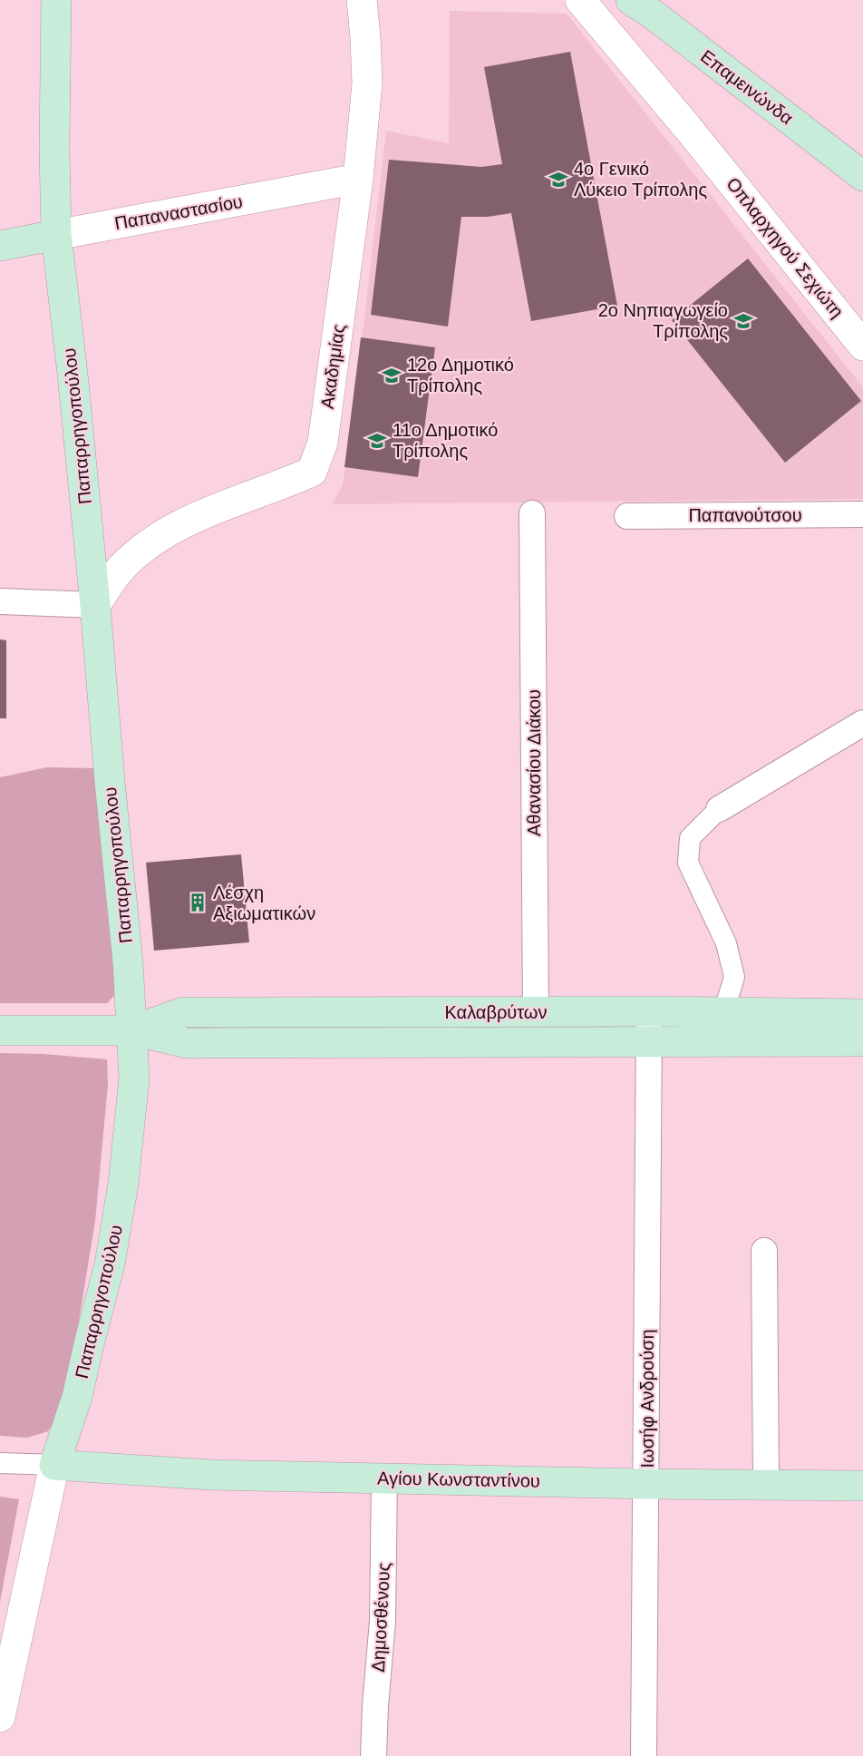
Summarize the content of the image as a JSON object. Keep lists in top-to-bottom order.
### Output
{
  "streets": {
    "main road": [
      "Επαμεινώνδα",
      "Παπαναστασίου",
      "Παπαρρηγοπούλου",
      "Καλαβρύτων",
      "Αγίου Κωνσταντίνου"
    ],
    "street": [
      "Οπλαρχηγού Σεχιώτη",
      "Ακαδημίας",
      "Παπανούτσου",
      "Αθανασίου Διάκου",
      "Ιωσήφ Ανδρούση",
      "Δημοσθένους"
    ]
  },
  "crossings": [
    ["Παπαναστασίου", "Ακαδημίας"],
    ["Παπαναστασίου", "Παπαρρηγοπούλου"],
    ["Ακαδημίας", "Παπαρρηγοπούλου"],
    ["Παπαρρηγοπούλου", "Καλαβρύτων"],
    ["Παπαρρηγοπούλου", "Αγίου Κωνσταντίνου"],
    ["Αθανασίου Διάκου", "Καλαβρύτων"],
    ["Καλαβρύτων", "Ιωσήφ Ανδρούση"],
    ["Ιωσήφ Ανδρούση", "Αγίου Κωνσταντίνου"],
    ["Αγίου Κωνσταντίνου", "Δημοσθένους"]
  ],
  "places": {
    "school or university": [
      "4ο Γενικό Λύκειο Τρίπολης",
      "2ο Νηπιαγωγείο Τρίπολης",
      "12ο Δημοτικό Τρίπολης",
      "11ο Δημοτικό Τρίπολης"
    ],
    "building": ["Λέσχη Αξιωματικών"]
  }
}
